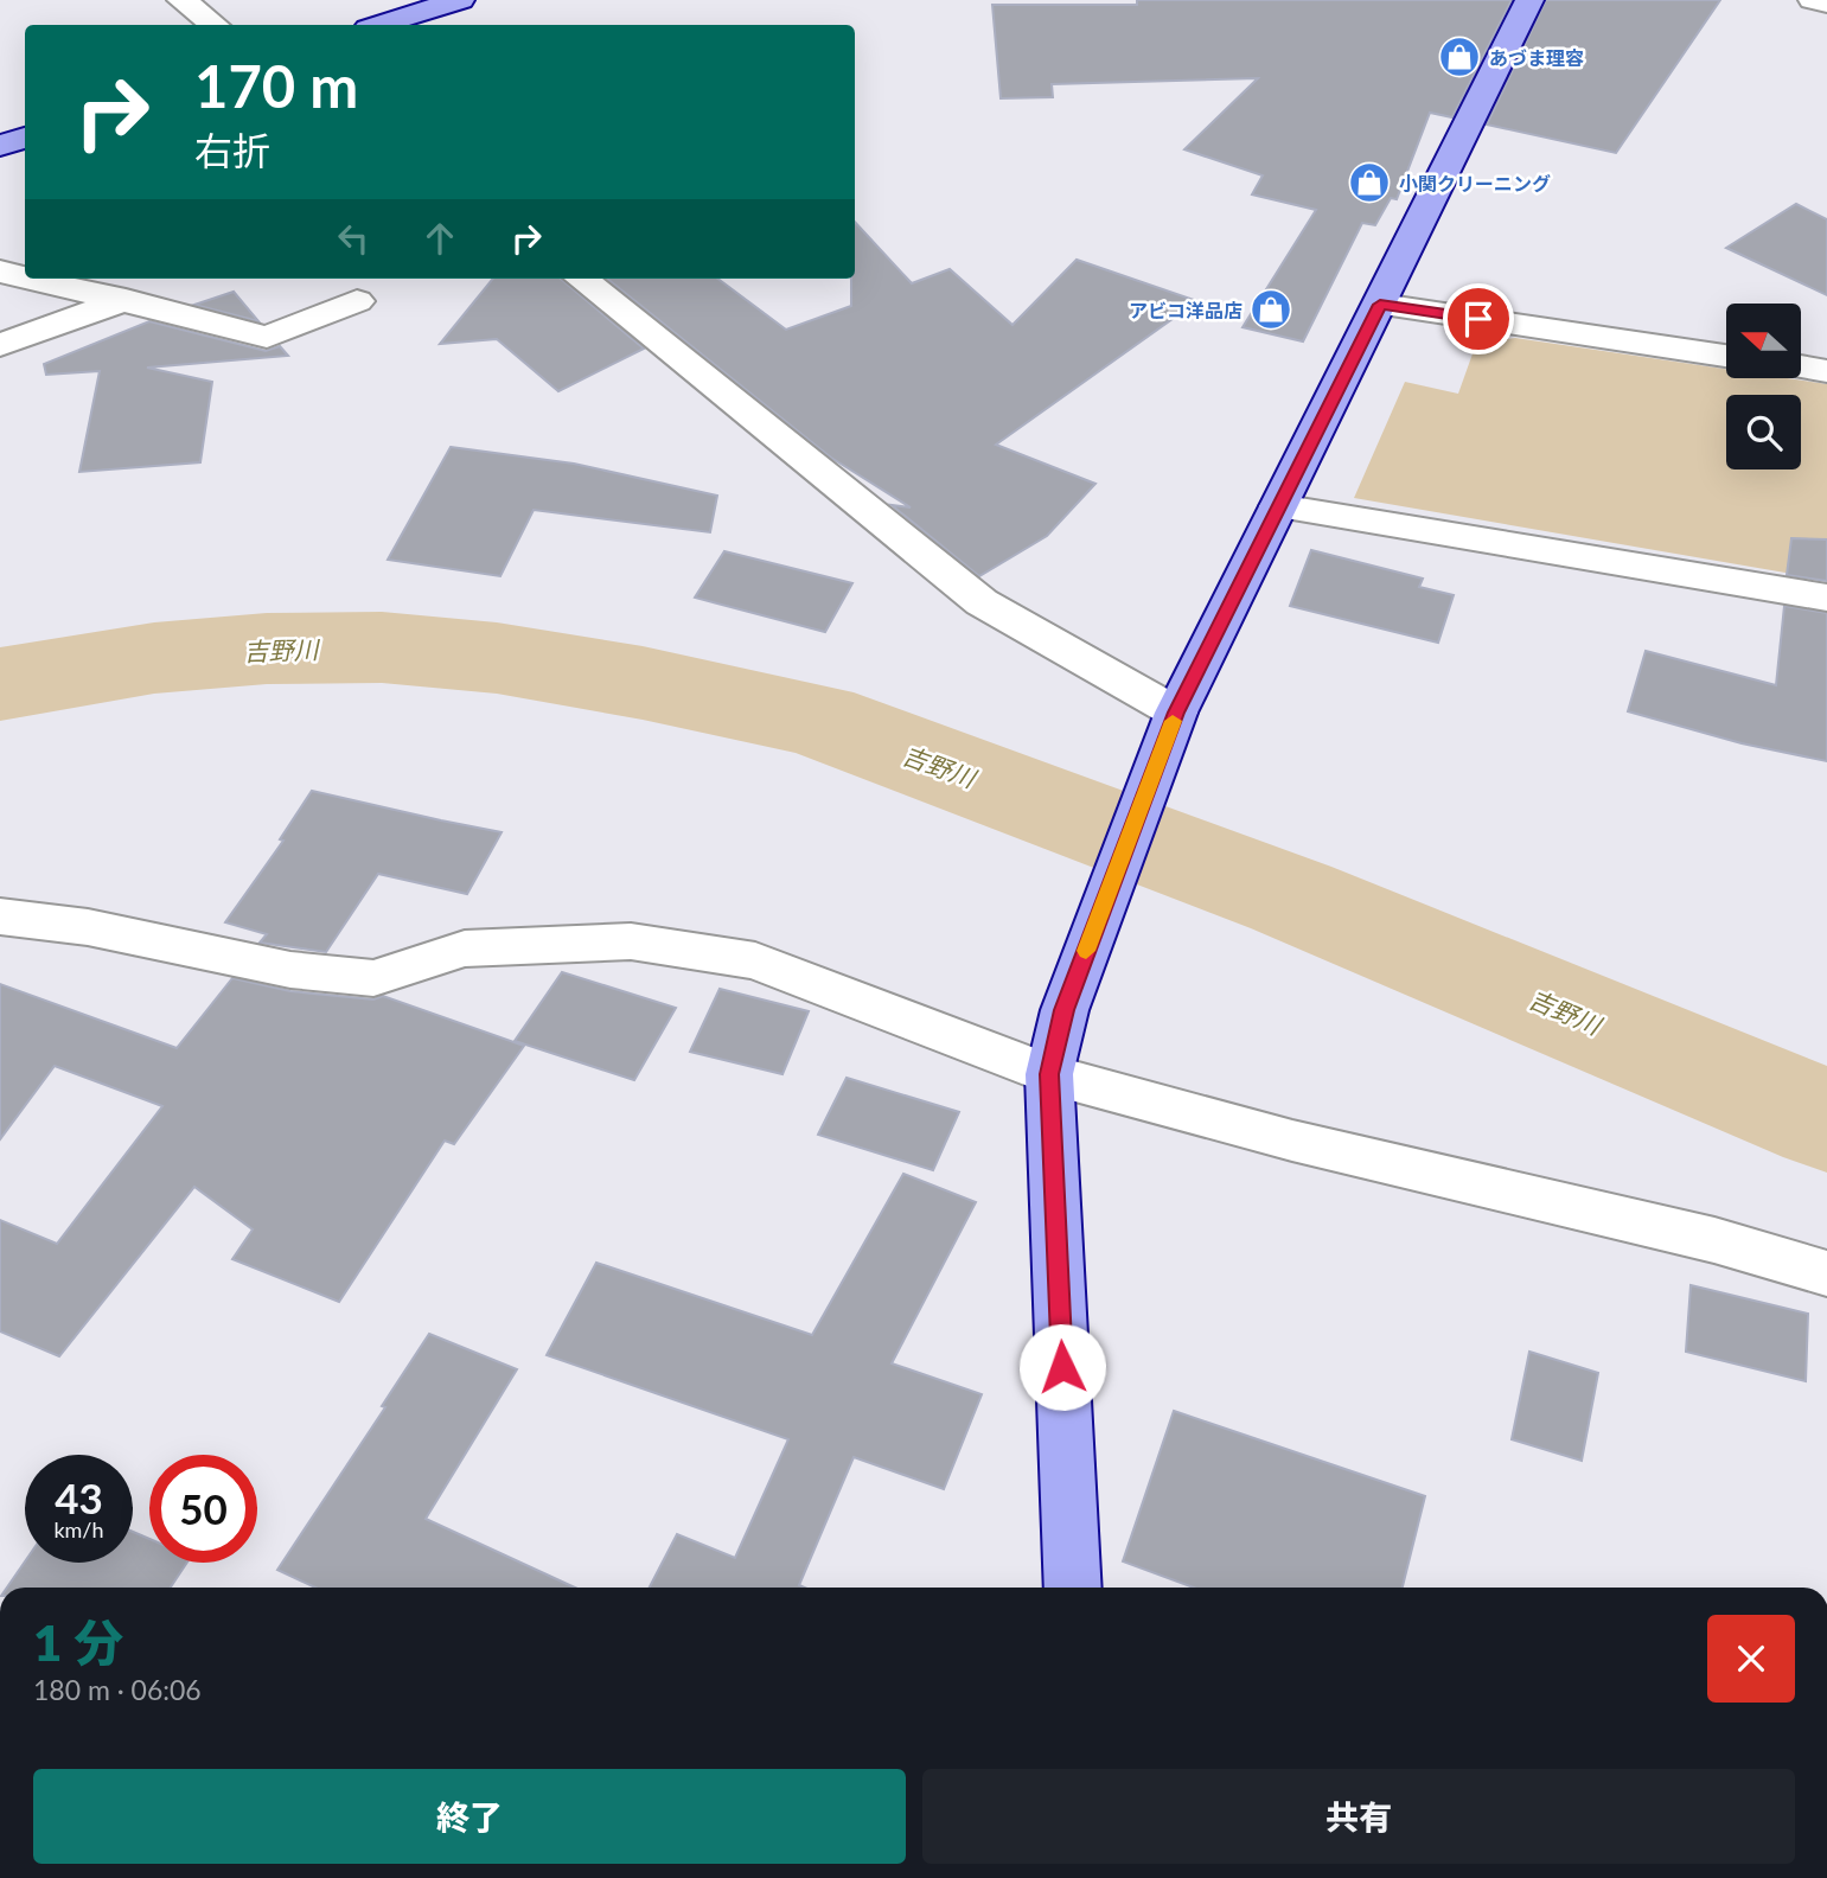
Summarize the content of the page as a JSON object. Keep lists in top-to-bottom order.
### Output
{
  "water": ["吉野川"],
  "places": {
    "shop": ["あづま理容", "小関クリーニング", "アビコ洋品店"]
  },
  "north": "left",
  "page": {
    "turn": ["170 m", "右折"],
    "speed": "43 km/h",
    "limit": "50",
    "heading": ["1 分", "180 m · 06:06"],
    "buttons": ["終了", "共有"]
  }
}
